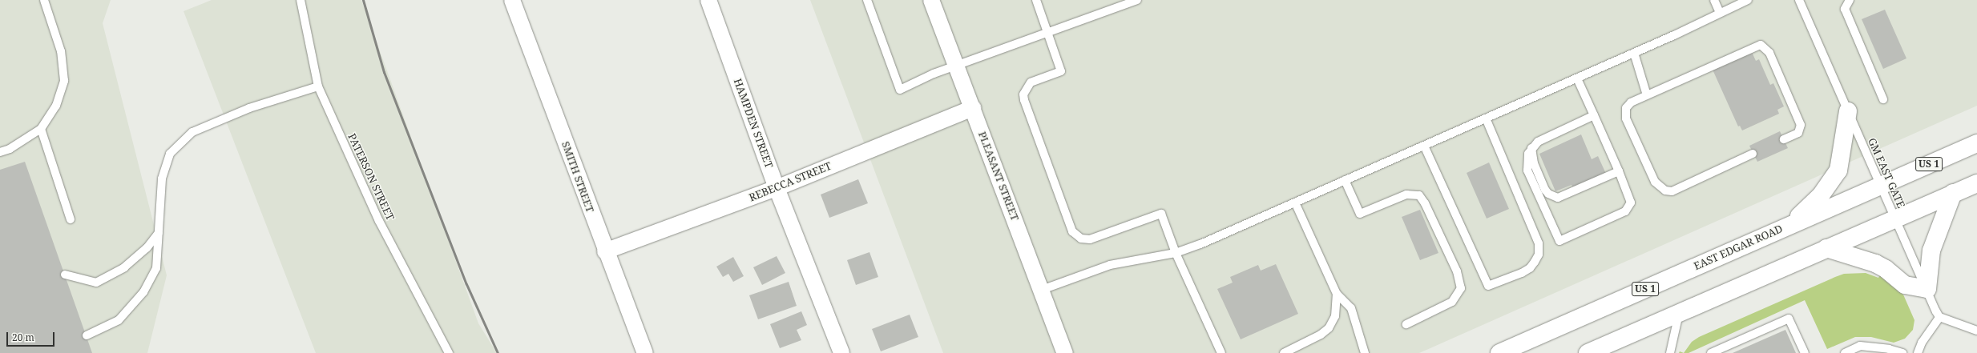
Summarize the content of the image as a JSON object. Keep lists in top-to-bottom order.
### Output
{
  "streets": {
    "highway": ["US 1", "EAST EDGAR ROAD"],
    "street": [
      "HAMPDEN STREET",
      "PLEASANT STREET",
      "SMITH STREET",
      "REBECCA STREET"
    ],
    "lane": ["GM EAST GATE", "PATERSON STREET"]
  },
  "crossings": [
    ["HAMPDEN STREET", "REBECCA STREET"],
    ["GM EAST GATE", "EAST EDGAR ROAD"],
    ["PLEASANT STREET", "REBECCA STREET"],
    ["SMITH STREET", "REBECCA STREET"]
  ],
  "scale_bar": "20 m"
}
